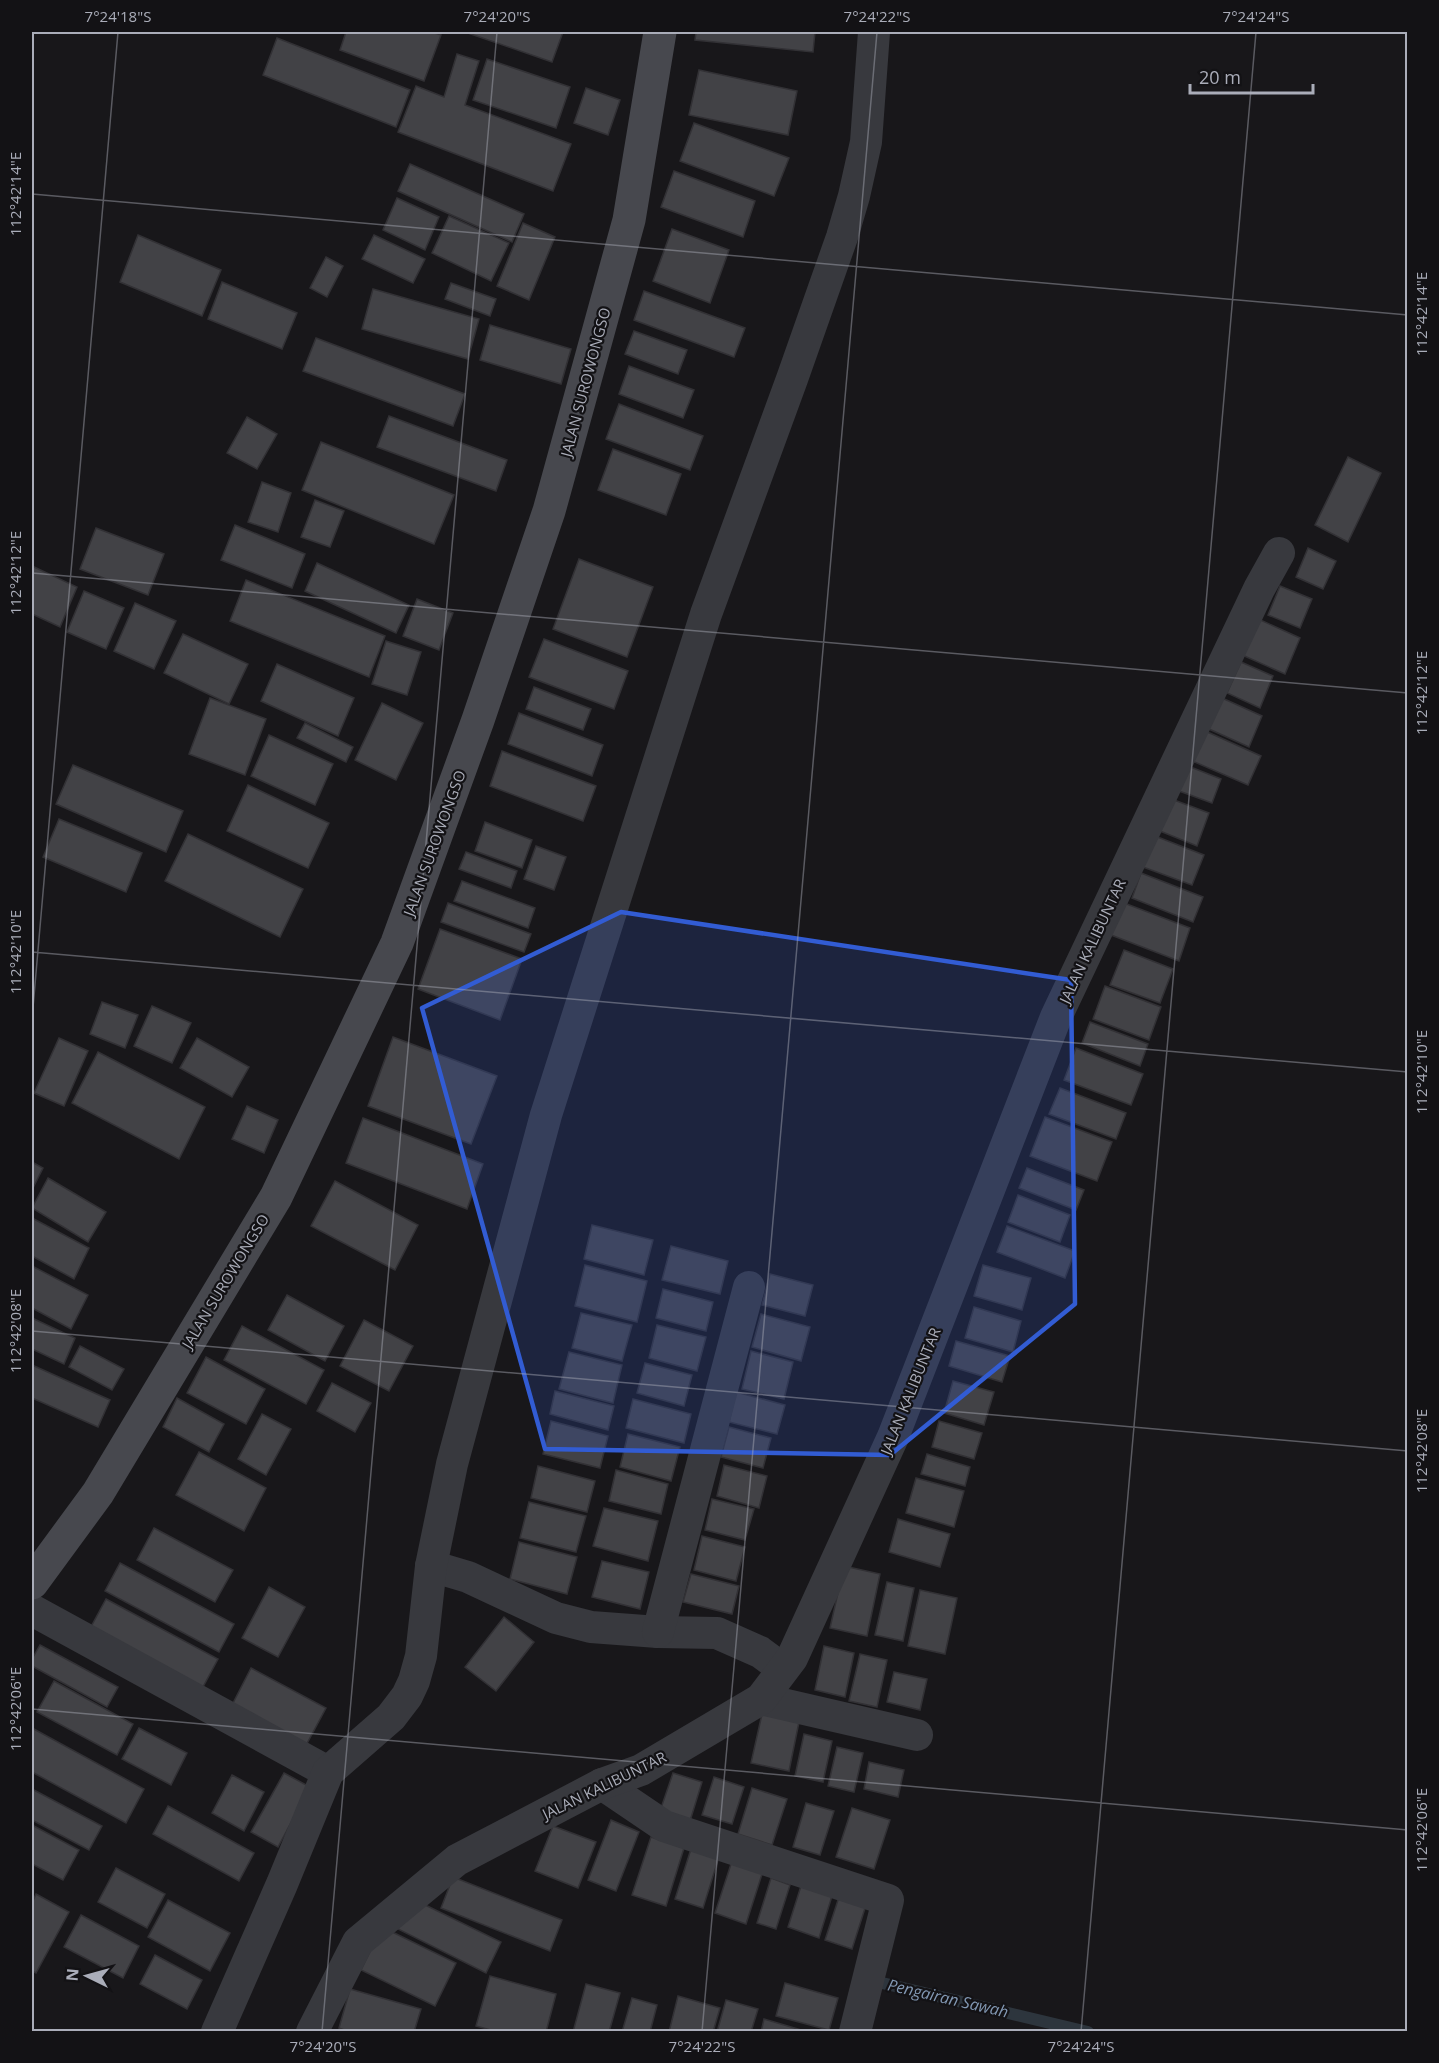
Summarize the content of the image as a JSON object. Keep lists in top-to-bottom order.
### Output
{
  "streets": {
    "street": ["JALAN SUROWONGSO", "JALAN KALIBUNTAR"]
  },
  "water": ["Pengairan Sawah"],
  "scale_bar": "20 m",
  "north": "left",
  "coordinates": [
    "7°24'18\"S",
    "7°24'20\"S",
    "7°24'22\"S",
    "7°24'24\"S",
    "112°42'14\"E",
    "112°42'12\"E",
    "112°42'10\"E",
    "112°42'08\"E",
    "112°42'06\"E"
  ]
}
